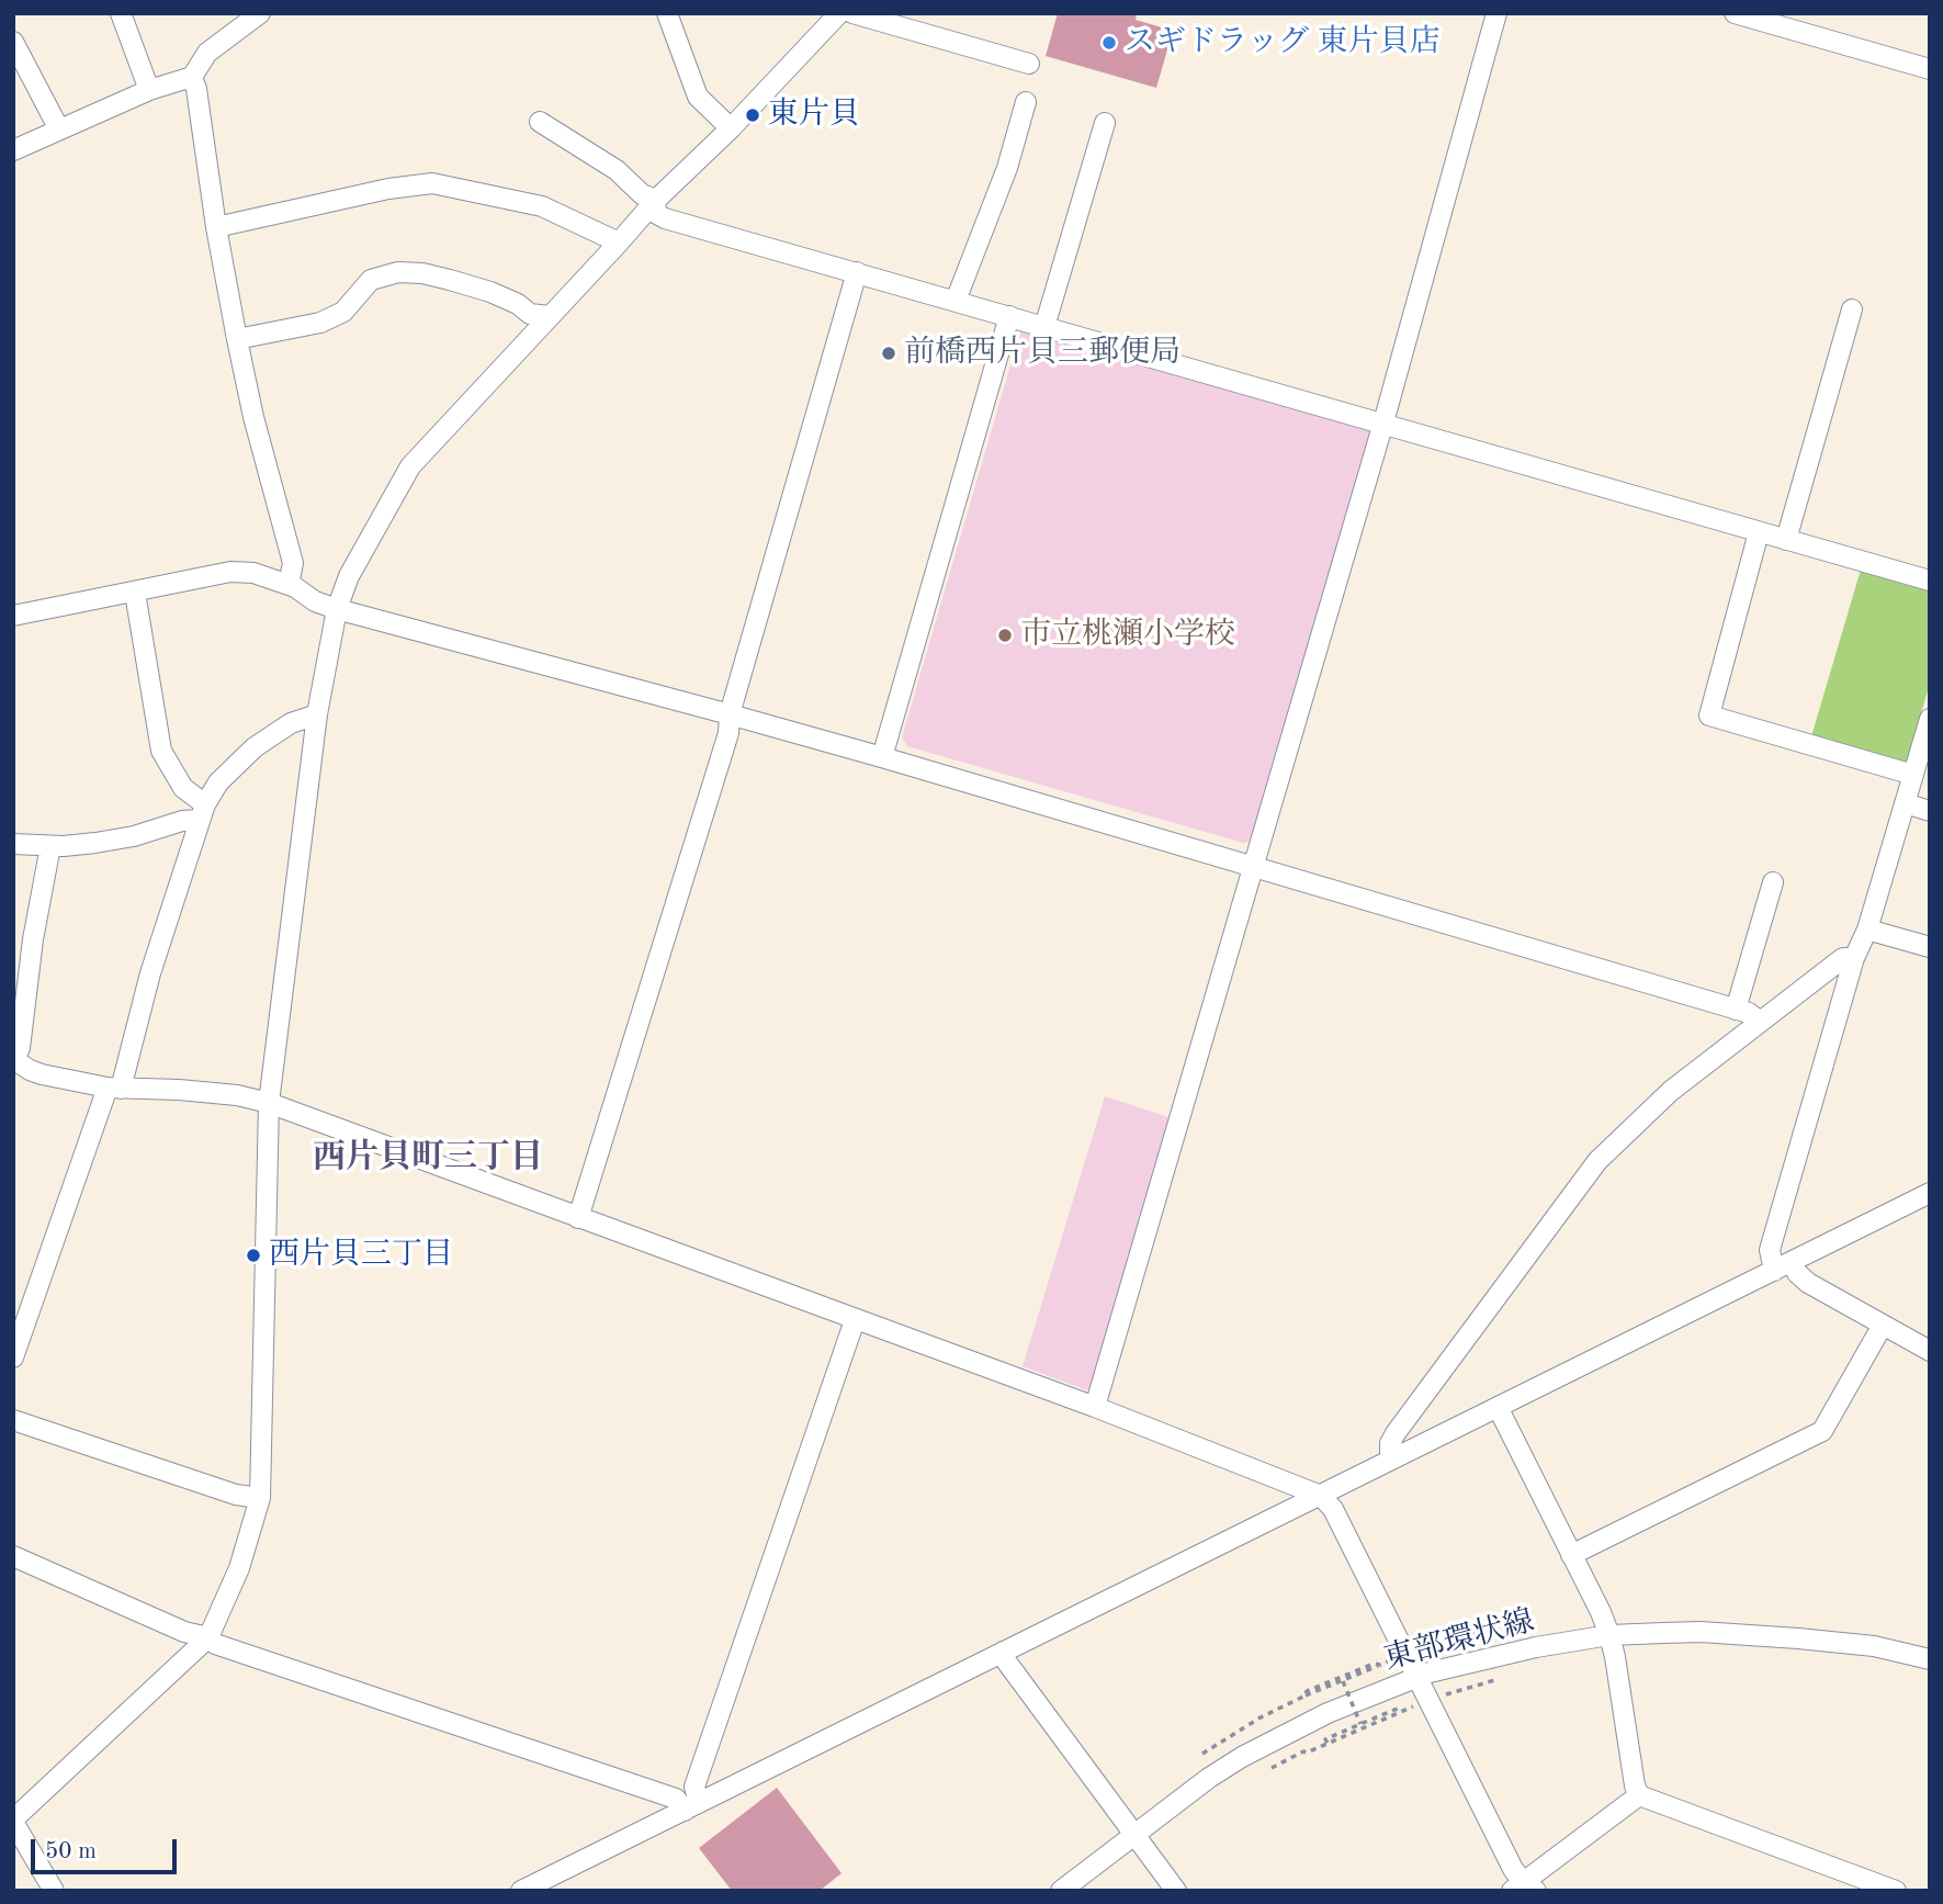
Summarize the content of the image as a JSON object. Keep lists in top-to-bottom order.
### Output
{
  "streets": {
    "street": ["東部環状線"]
  },
  "districts": ["西片貝町三丁目"],
  "places": [
    "スギドラッグ 東片貝店",
    "東片貝",
    "前橋西片貝三郵便局",
    "市立桃瀬小学校",
    "西片貝三丁目"
  ],
  "scale_bar": "50 m"
}
